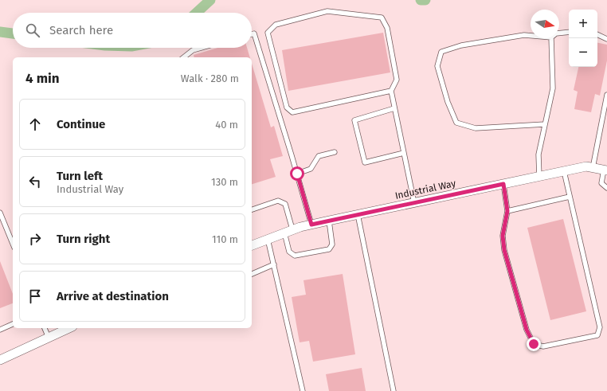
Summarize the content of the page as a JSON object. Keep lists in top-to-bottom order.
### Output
{
  "streets": {
    "street": ["Industrial Way"]
  },
  "north": "right",
  "page": {
    "map_buttons": ["+", "−"],
    "search": "Search here",
    "heading": ["4 min", "Walk · 280 m"],
    "list": [
      ["Continue", "40 m"],
      ["Turn left", "Industrial Way", "130 m"],
      ["Turn right", "110 m"],
      "Arrive at destination"
    ]
  }
}
